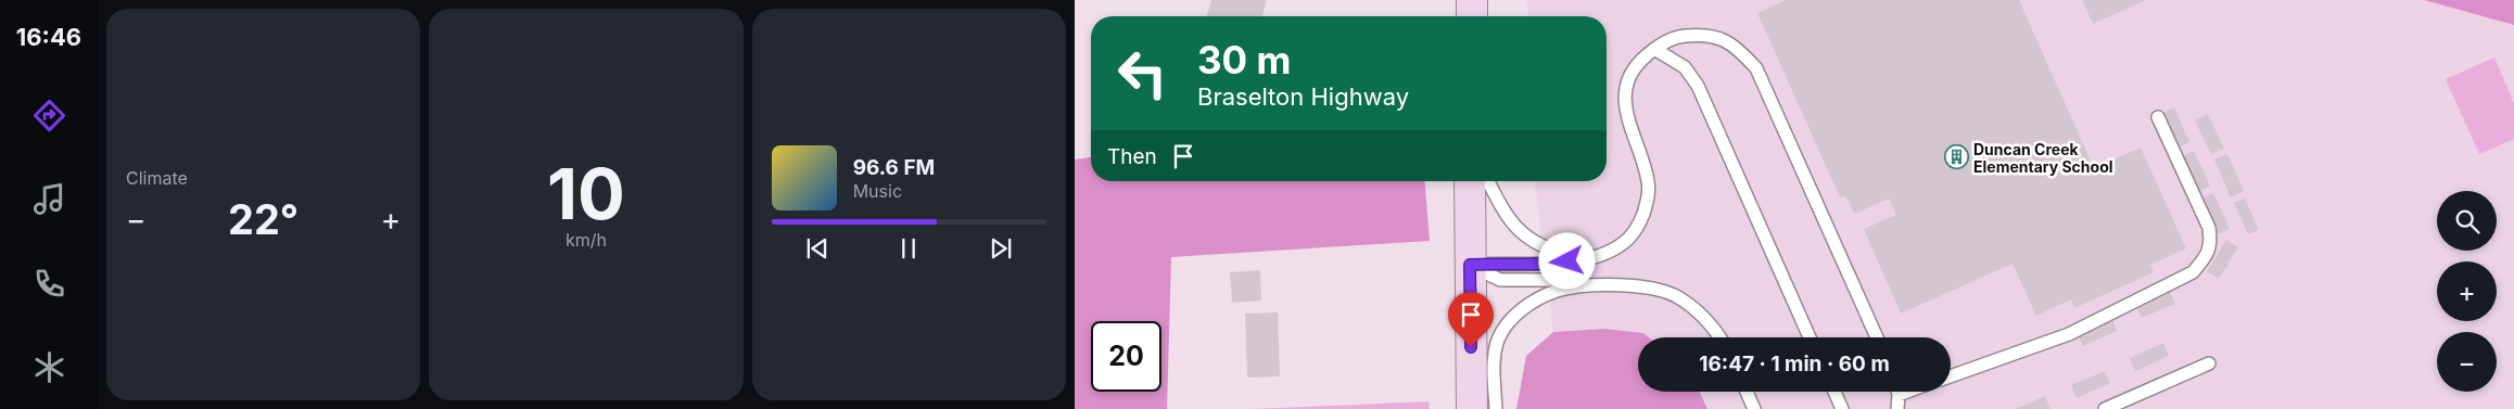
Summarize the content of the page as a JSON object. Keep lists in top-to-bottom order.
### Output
{
  "places": {
    "building": ["Duncan Creek Elementary School"]
  },
  "page": {
    "tabs": "16:46",
    "tile": [
      "Climate",
      ["10", "km/h"]
    ],
    "turn": ["30 m", "Braselton Highway"],
    "then": "Then",
    "song": ["96.6 FM", "Music"],
    "map_buttons": ["+", "−"],
    "heat": ["−", "22°", "+"],
    "limit": "20",
    "trip": "16:47 · 1 min · 60 m"
  }
}
